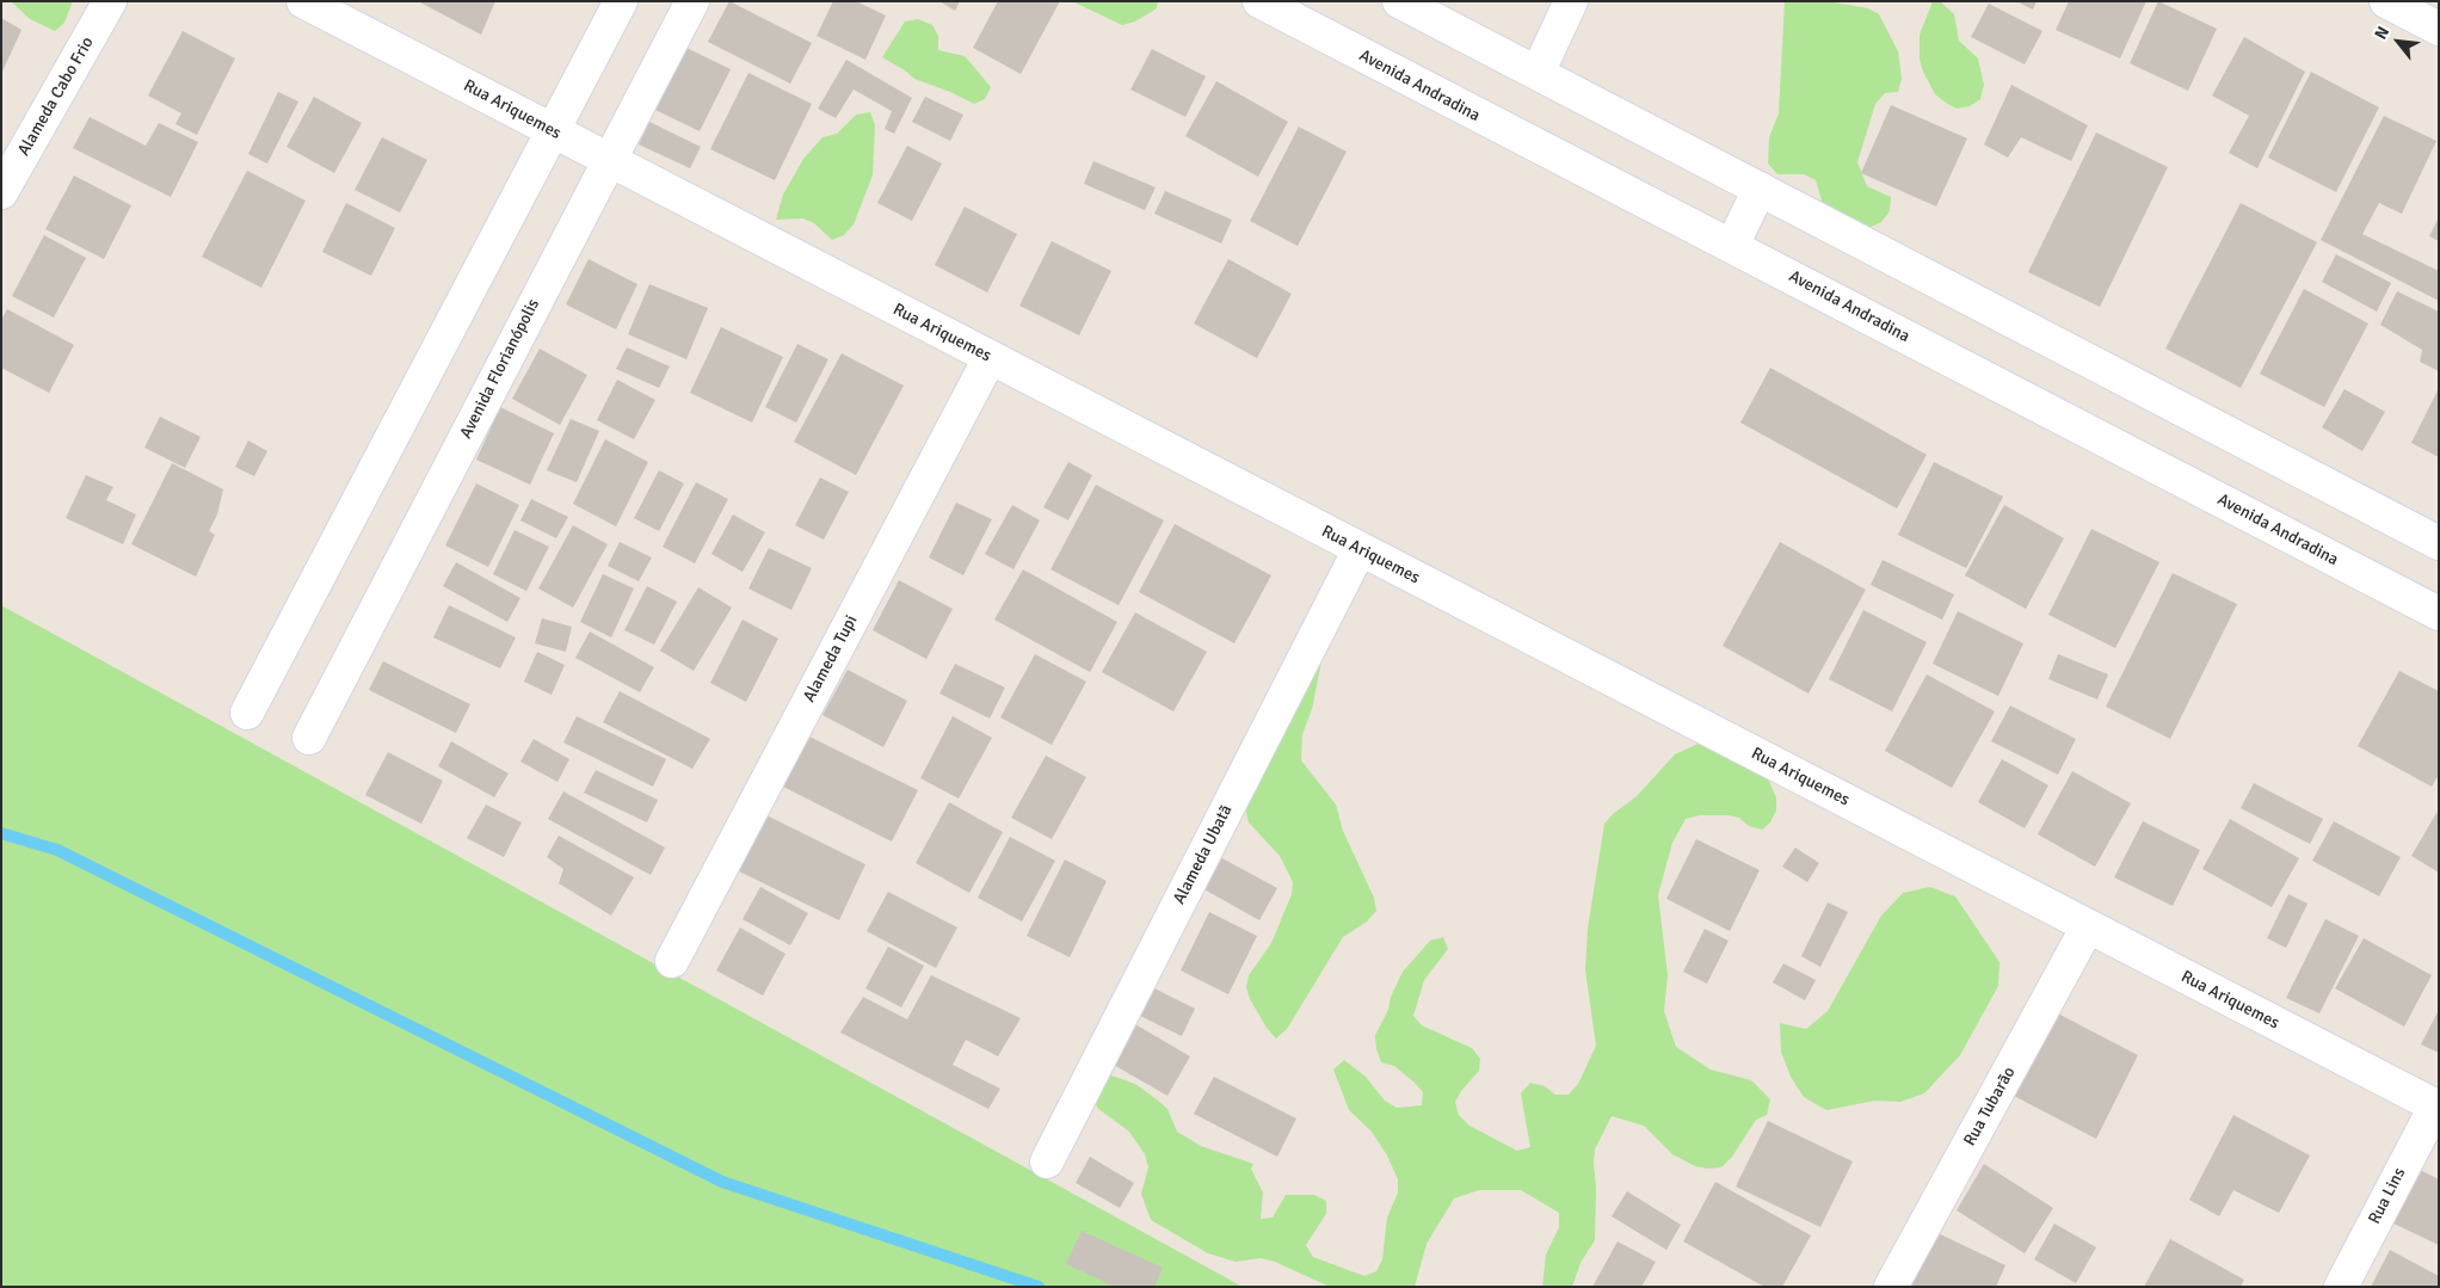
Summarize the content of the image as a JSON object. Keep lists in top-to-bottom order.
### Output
{
  "streets": {
    "street": [
      "Avenida Andradina",
      "Alameda Cabo Frio",
      "Rua Ariquemes",
      "Avenida Florianópolis",
      "Alameda Tupi",
      "Alameda Ubatã",
      "Rua Tubarão",
      "Rua Lins"
    ]
  },
  "crossings": [
    ["Rua Ariquemes", "Avenida Florianópolis"],
    ["Rua Ariquemes", "Alameda Tupi"],
    ["Rua Ariquemes", "Alameda Ubatã"],
    ["Rua Ariquemes", "Rua Tubarão"],
    ["Rua Ariquemes", "Rua Lins"]
  ],
  "north": "top left"
}
